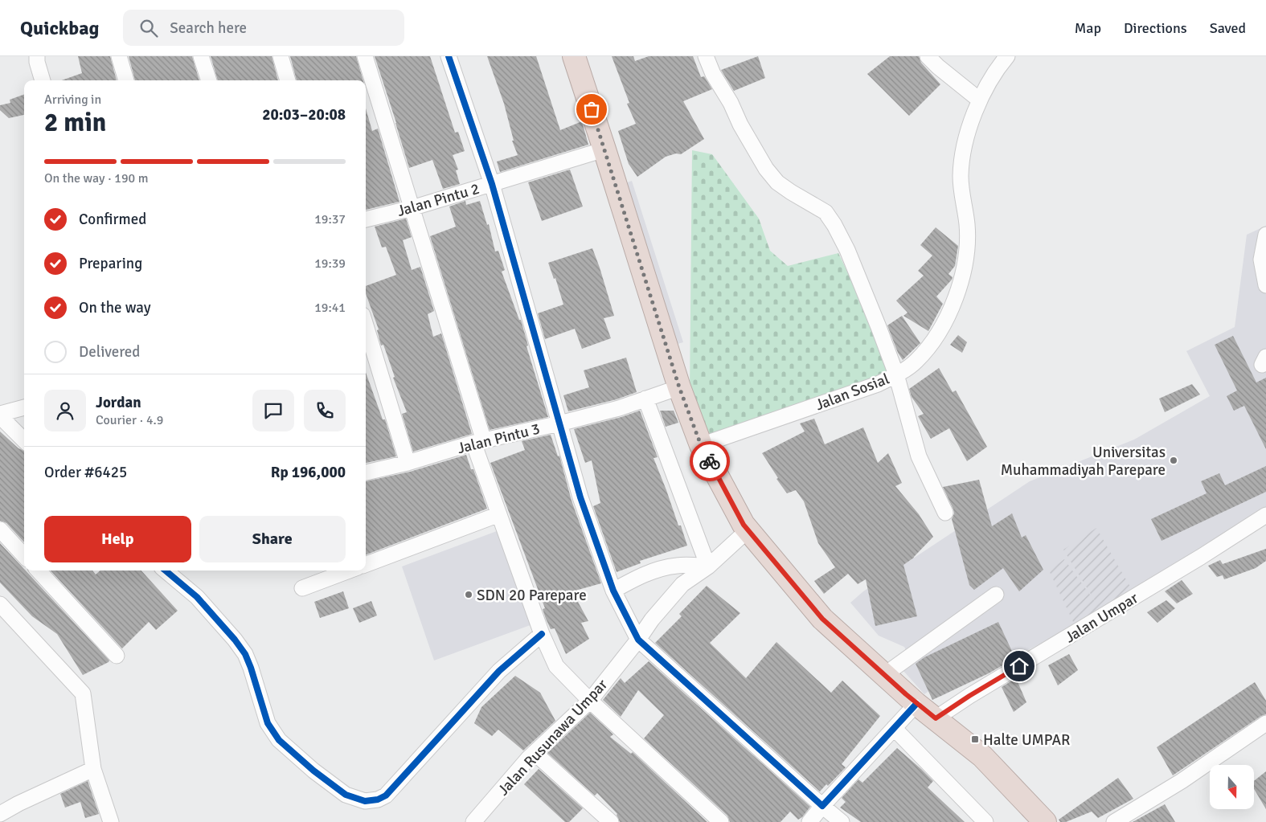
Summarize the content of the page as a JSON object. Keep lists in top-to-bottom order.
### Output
{
  "streets": {
    "street": [
      "Jalan Pintu 2",
      "Jalan Sosial",
      "Jalan Pintu 3",
      "Jalan Umpar",
      "Jalan Rusunawa Umpar"
    ]
  },
  "places": {
    "other": ["Universitas Muhammadiyah Parepare", "SDN 20 Parepare"],
    "transit": ["Halte UMPAR"]
  },
  "north": "bottom",
  "page": {
    "header": "Quickbag",
    "search": "Search here",
    "nav": ["Map", "Directions", "Saved"],
    "heading": ["2 min", "Arriving in", "20:03–20:08"],
    "panel": [
      "Jordan",
      "Courier · 4.9",
      "Order #6425",
      "Rp 196,000"
    ],
    "bar": "On the way · 190 m",
    "list": [
      ["Confirmed", "19:37"],
      ["Preparing", "19:39"],
      ["On the way", "19:41"],
      "Delivered"
    ],
    "buttons": ["Help", "Share"]
  }
}
